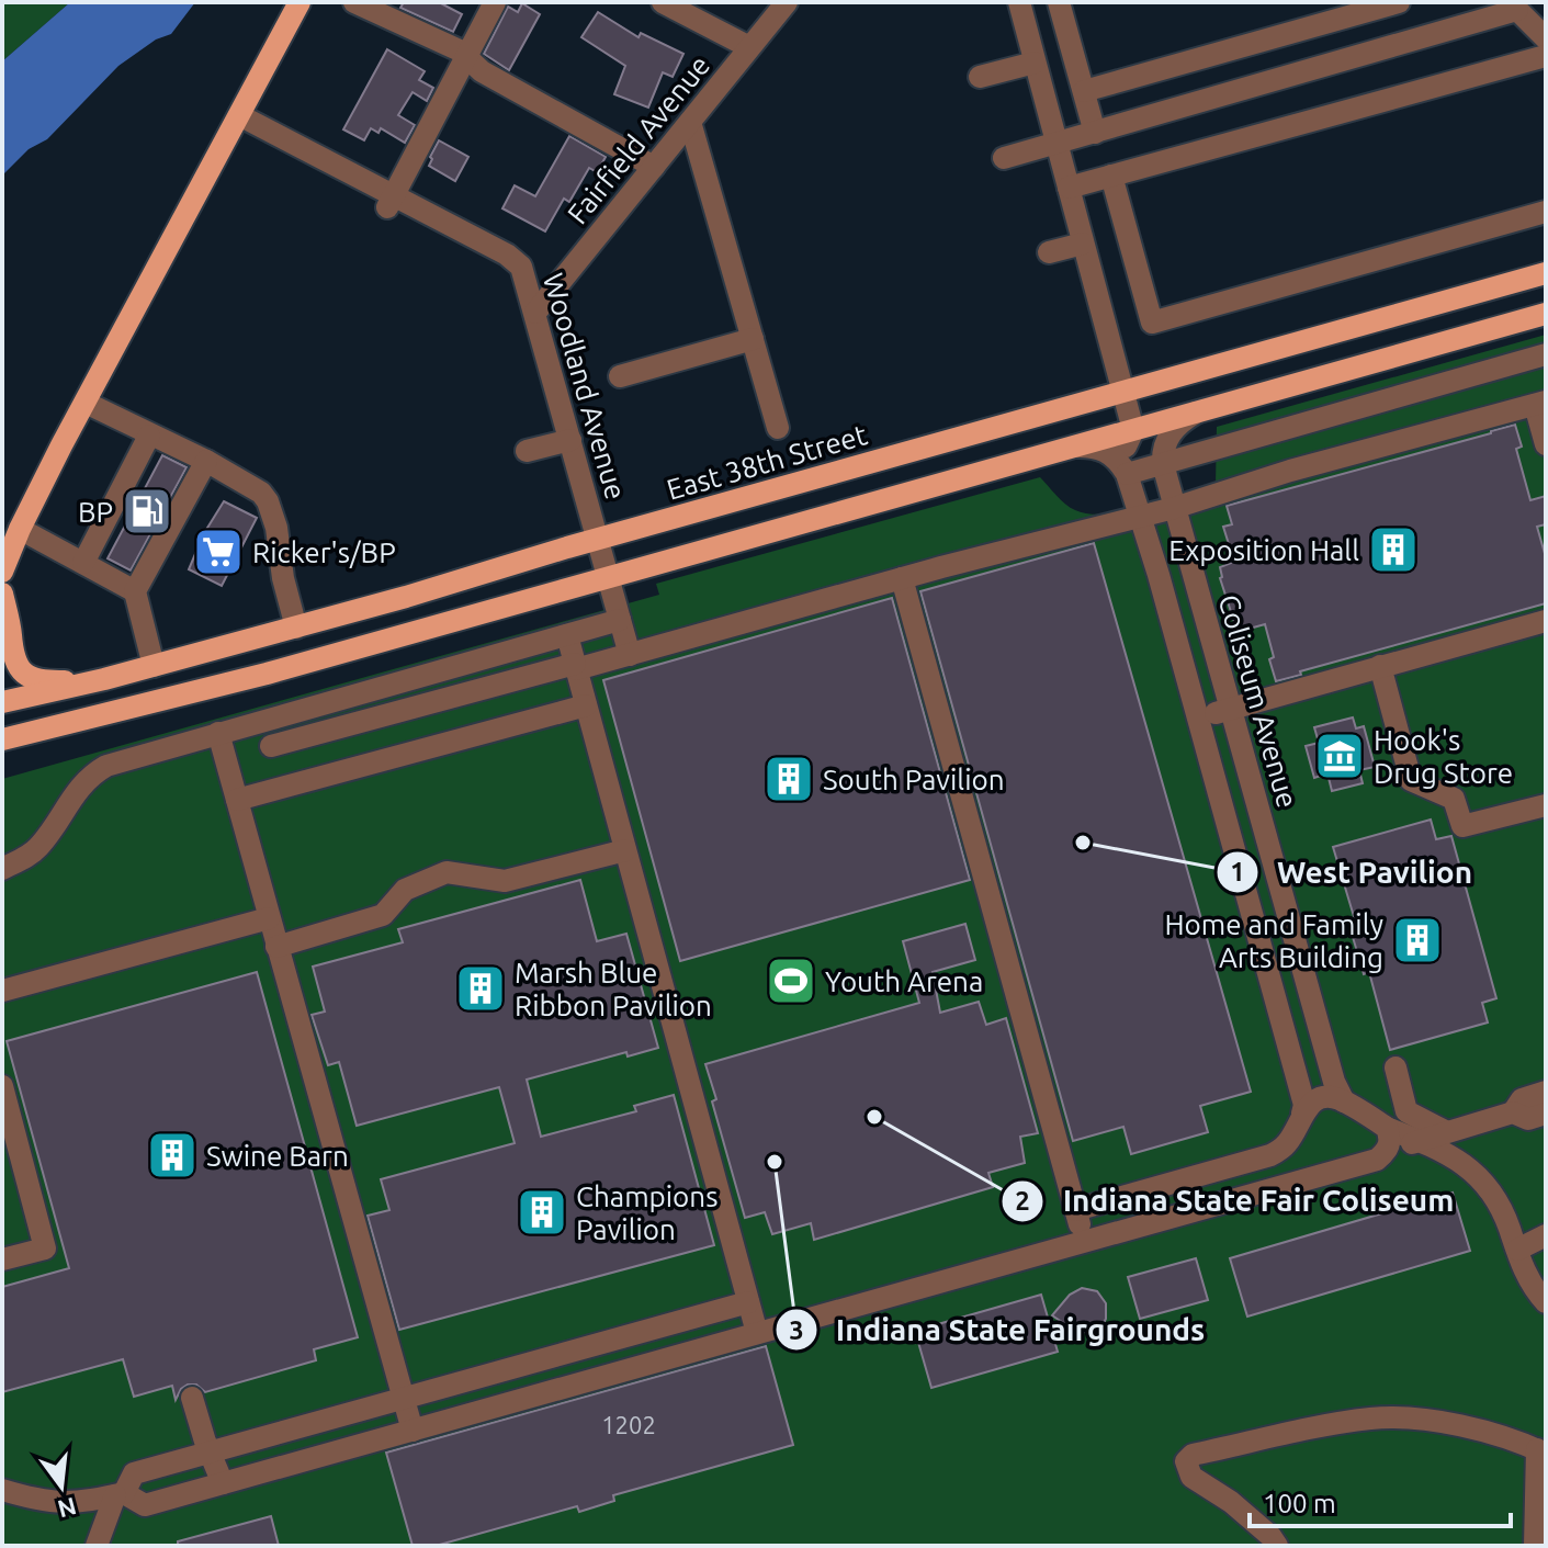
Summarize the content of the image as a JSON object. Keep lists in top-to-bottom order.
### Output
{
  "streets": {
    "main road": ["East 38th Street"],
    "street": ["Fairfield Avenue", "Woodland Avenue", "Coliseum Avenue"]
  },
  "crossings": [
    ["Fairfield Avenue", "Woodland Avenue"],
    ["Woodland Avenue", "East 38th Street"]
  ],
  "places": {
    "fuel station": ["BP"],
    "building": [
      "Exposition Hall",
      "South Pavilion",
      "Home and Family Arts Building",
      "Marsh Blue Ribbon Pavilion",
      "Swine Barn",
      "Champions Pavilion"
    ],
    "supermarket": ["Ricker's/BP"],
    "museum": ["Hook's Drug Store"],
    "other": ["West Pavilion", "Indiana State Fair Coliseum", "Indiana State Fairgrounds"],
    "sports": ["Youth Arena"]
  },
  "house_numbers": ["1202"],
  "scale_bar": "100 m",
  "north": "bottom"
}
